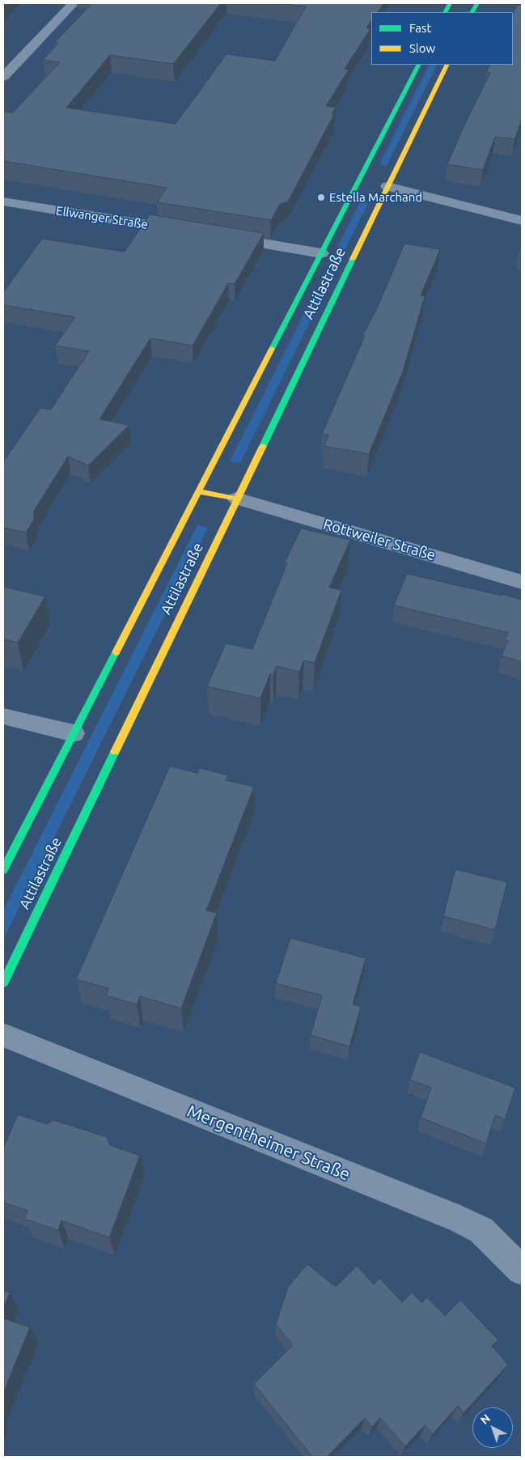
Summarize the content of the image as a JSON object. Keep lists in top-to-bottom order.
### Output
{
  "streets": {
    "main road": ["Attilastraße"],
    "street": ["Ellwanger Straße", "Rottweiler Straße", "Mergentheimer Straße"]
  },
  "crossings": [
    ["Attilastraße", "Rottweiler Straße"]
  ],
  "places": ["Estella Marchand"],
  "legend": ["Fast", "Slow"],
  "north": "top left"
}
